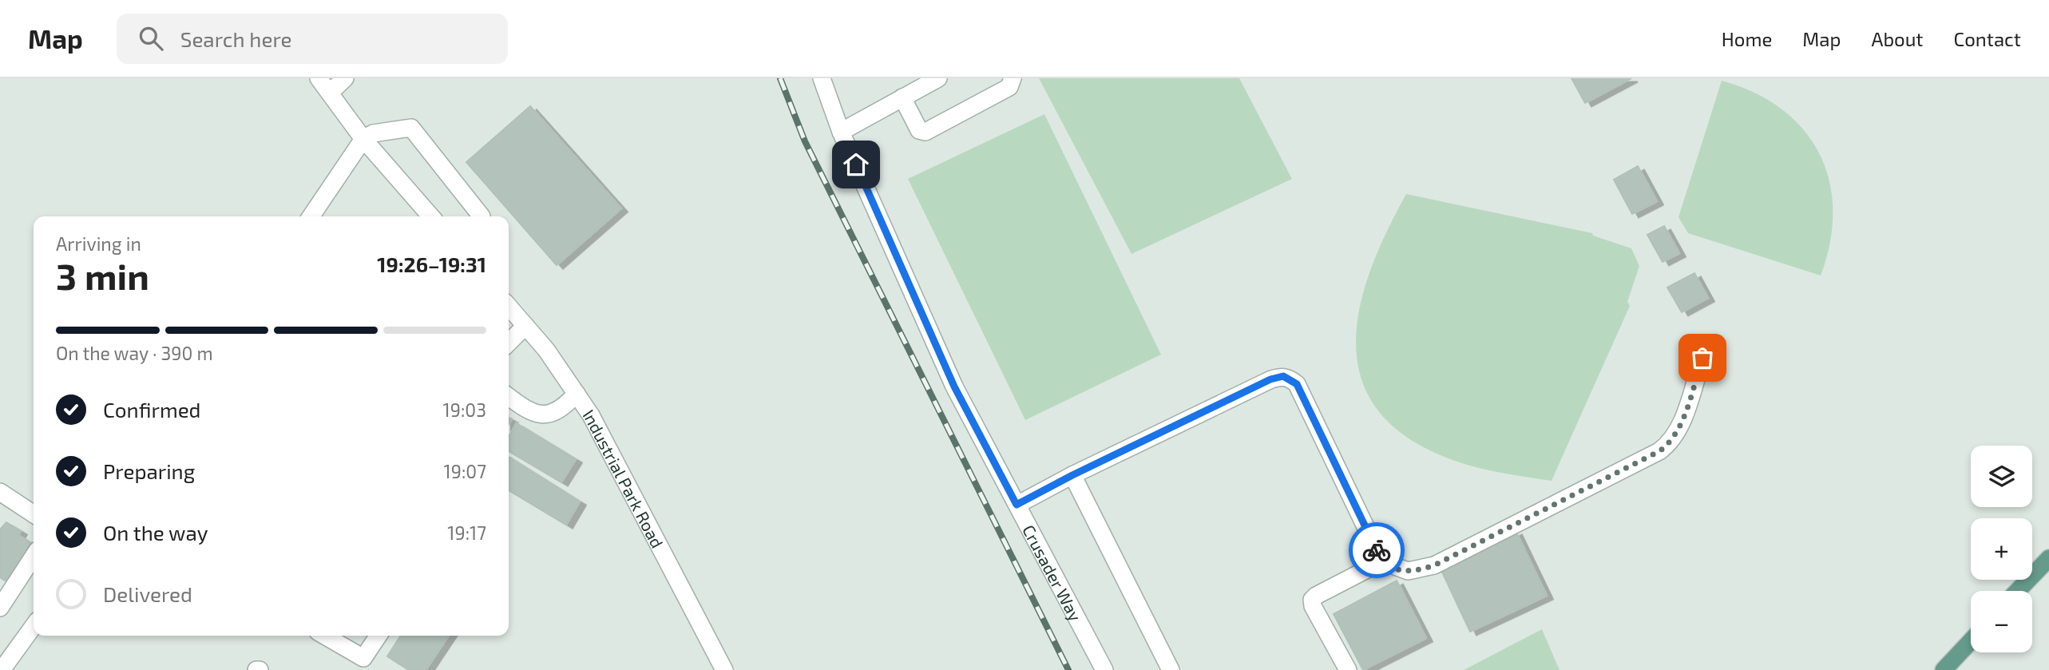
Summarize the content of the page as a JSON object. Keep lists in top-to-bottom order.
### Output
{
  "streets": {
    "street": ["Industrial Park Road", "Crusader Way"]
  },
  "page": {
    "header": "Map",
    "search": "Search here",
    "nav": [
      "Home",
      "Map",
      "About",
      "Contact"
    ],
    "heading": ["3 min", "Arriving in", "19:26–19:31"],
    "bar": "On the way · 390 m",
    "list": [
      ["Confirmed", "19:03"],
      ["Preparing", "19:07"],
      ["On the way", "19:17"],
      "Delivered"
    ],
    "map_buttons": ["+", "−"]
  }
}
